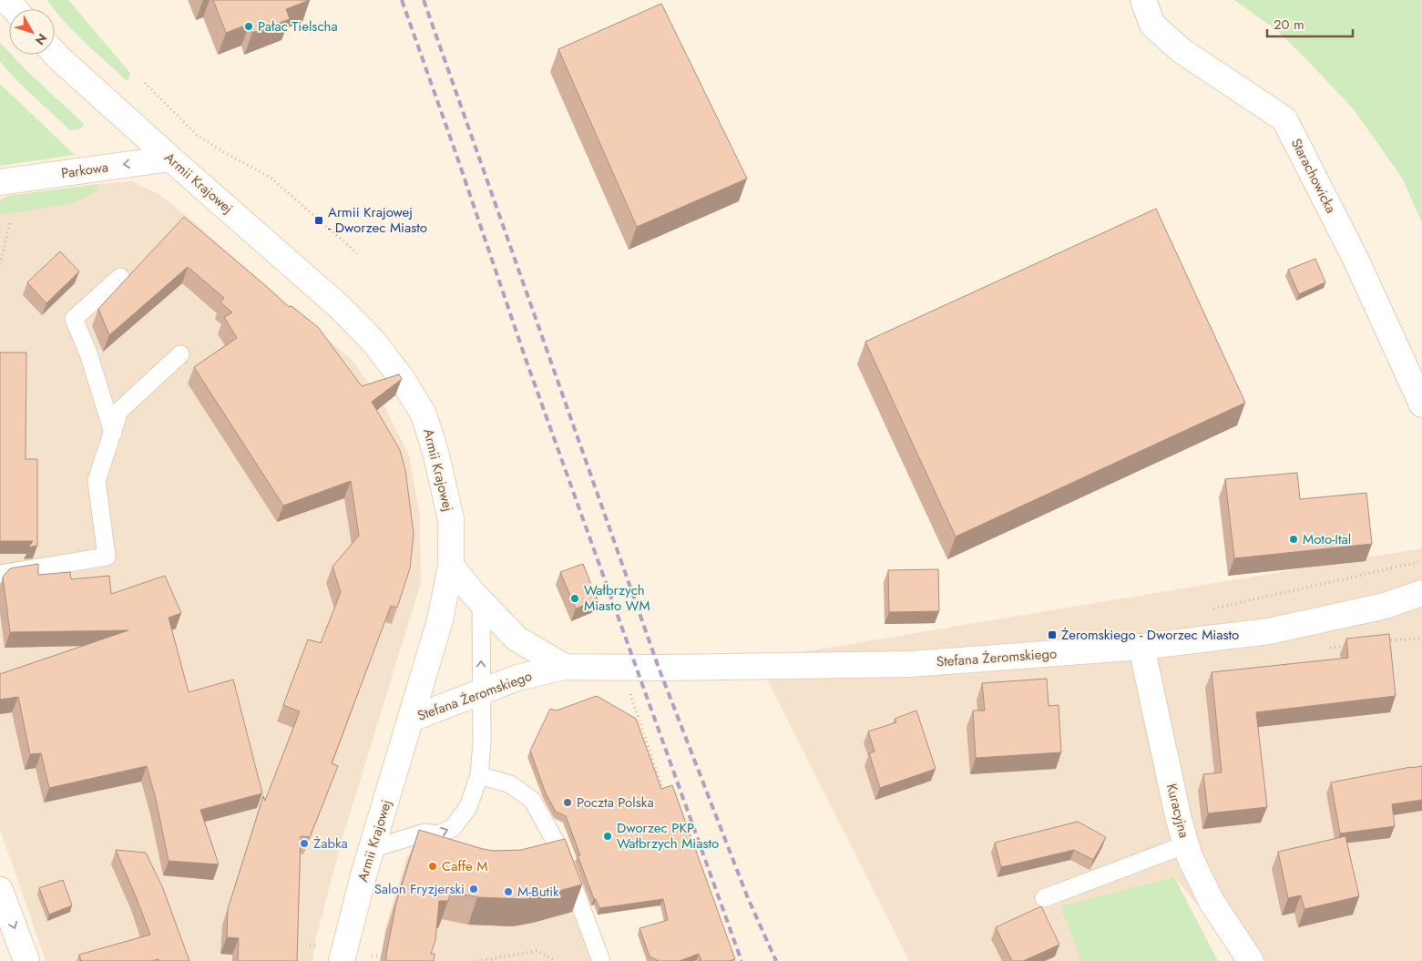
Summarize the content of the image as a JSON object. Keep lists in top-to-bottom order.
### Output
{
  "streets": {
    "main road": [
      "Parkowa",
      "Starachowicka",
      "Armii Krajowej",
      "Stefana Żeromskiego",
      "Kuracyjna"
    ]
  },
  "crossings": [
    ["Parkowa", "Armii Krajowej"],
    ["Armii Krajowej", "Stefana Żeromskiego"],
    ["Stefana Żeromskiego", "Kuracyjna"]
  ],
  "one_way": ["Parkowa"],
  "places": {
    "other": [
      "Pałac Tielscha",
      "Moto-Ital",
      "Wałbrzych Miasto WM",
      "Poczta Polska",
      "Dworzec PKP Wałbrzych Miasto",
      "Żabka",
      "Caffe M",
      "Salon Fryzjerski",
      "M-Butik"
    ],
    "transit": ["Armii Krajowej - Dworzec Miasto", "Żeromskiego - Dworzec Miasto"]
  },
  "scale_bar": "20 m",
  "north": "bottom right"
}
